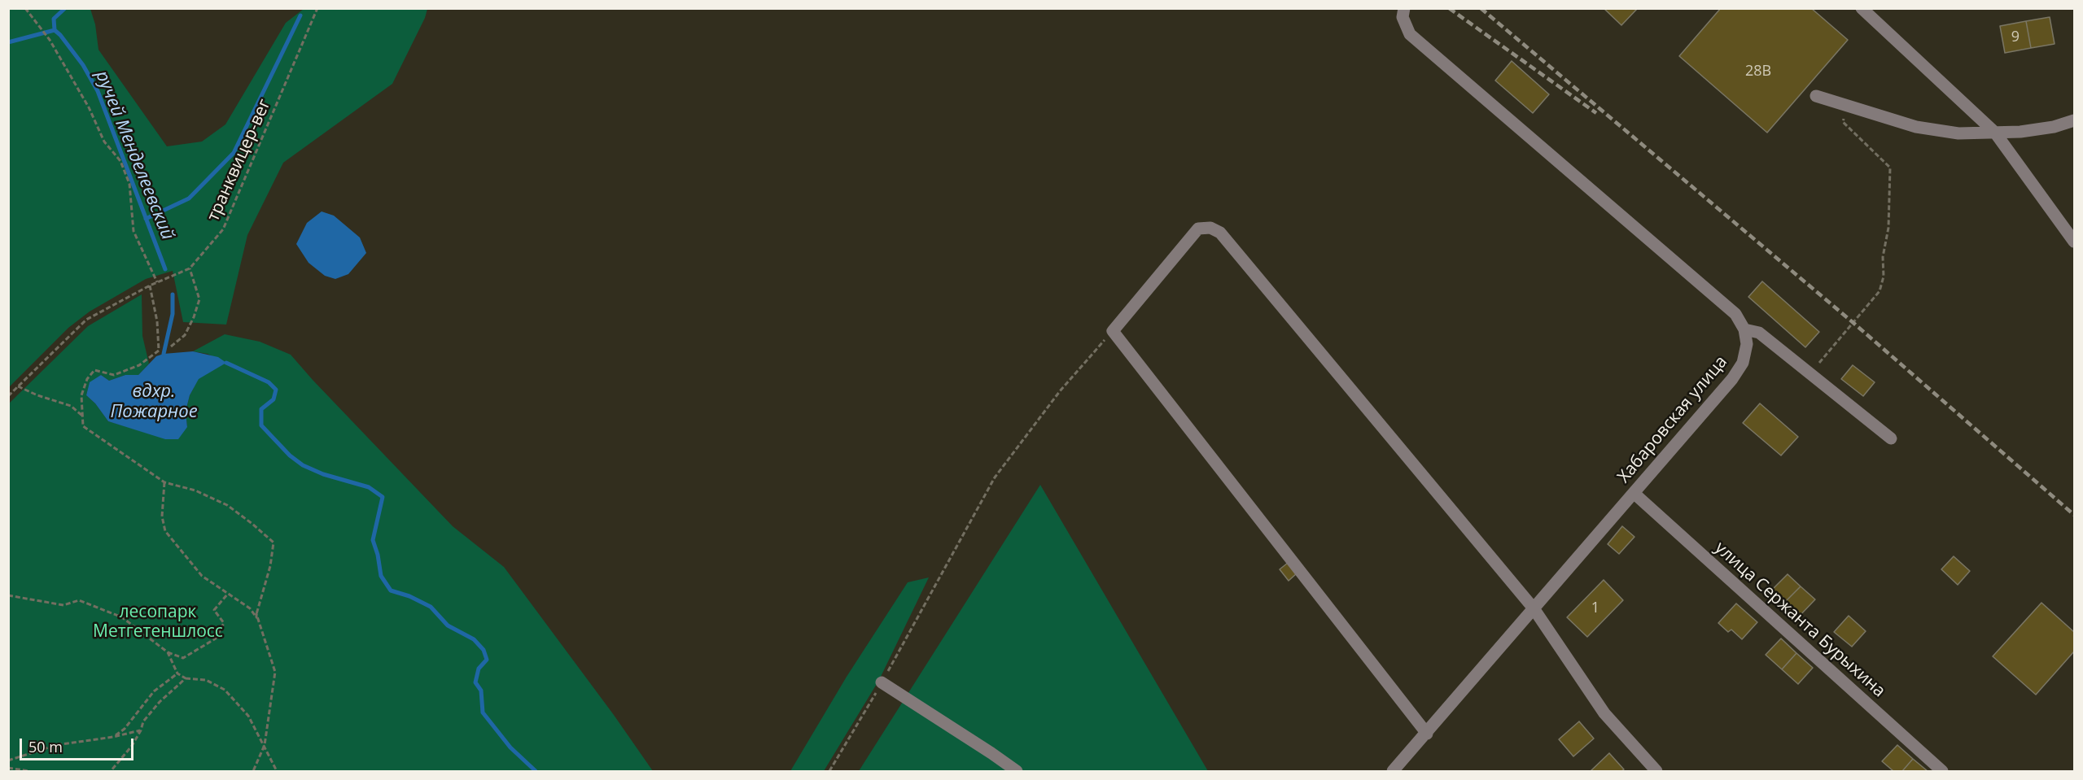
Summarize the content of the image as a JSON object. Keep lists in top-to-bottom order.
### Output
{
  "streets": {
    "street": ["Хабаровская улица", "улица Сержанта Бурыхина"],
    "path": ["транквицер-вег"]
  },
  "crossings": [
    ["Хабаровская улица", "улица Сержанта Бурыхина"]
  ],
  "water": ["ручей Менделеевский", "вдхр. Пожарное"],
  "parks": ["лесопарк Метгетеншлосс"],
  "house_numbers": ["9", "28В", "1"],
  "scale_bar": "50 m"
}
